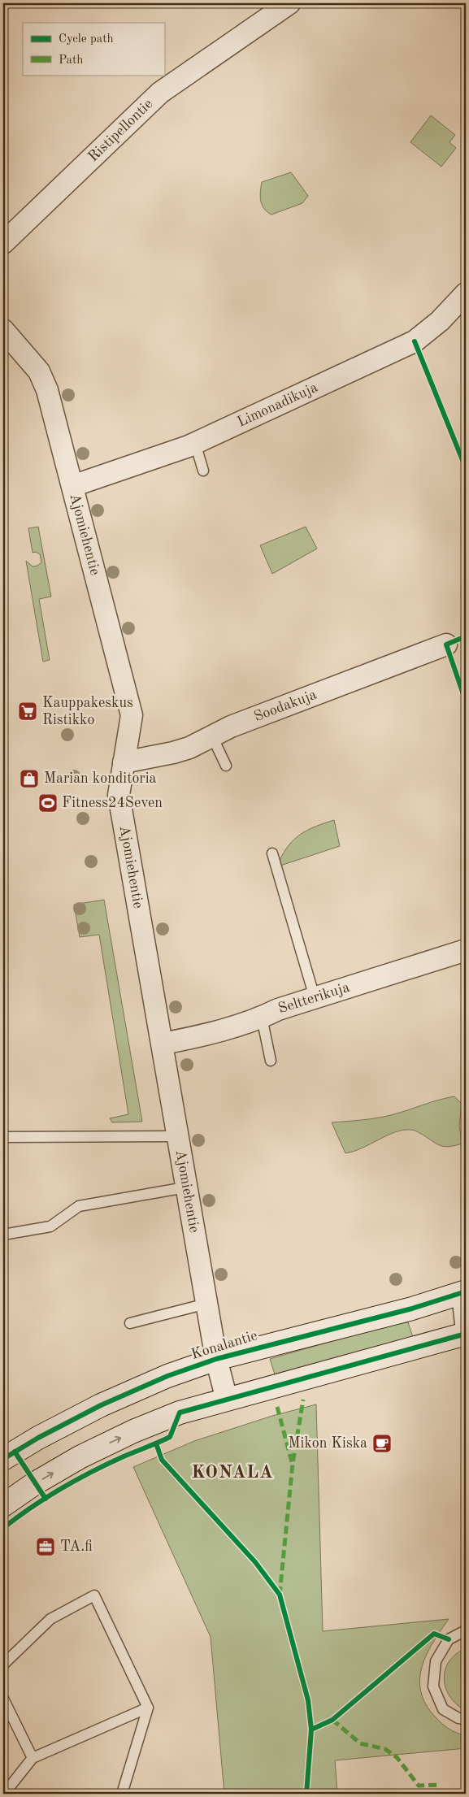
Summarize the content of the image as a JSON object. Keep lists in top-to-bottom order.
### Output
{
  "streets": {
    "main road": ["Konalantie"],
    "street": [
      "Ristipellontie",
      "Limonadikuja",
      "Ajomiehentie",
      "Soodakuja",
      "Seltterikuja"
    ]
  },
  "crossings": [
    ["Limonadikuja", "Ajomiehentie"],
    ["Ajomiehentie", "Soodakuja"],
    ["Ajomiehentie", "Seltterikuja"],
    ["Ajomiehentie", "Konalantie"]
  ],
  "districts": ["KONALA"],
  "places": {
    "supermarket": ["Kauppakeskus Ristikko"],
    "shop": ["Marian konditoria"],
    "sports": ["Fitness24Seven"],
    "cafe": ["Mikon Kiska"],
    "office": ["TA.fi"]
  },
  "legend": ["Cycle path", "Path"]
}
